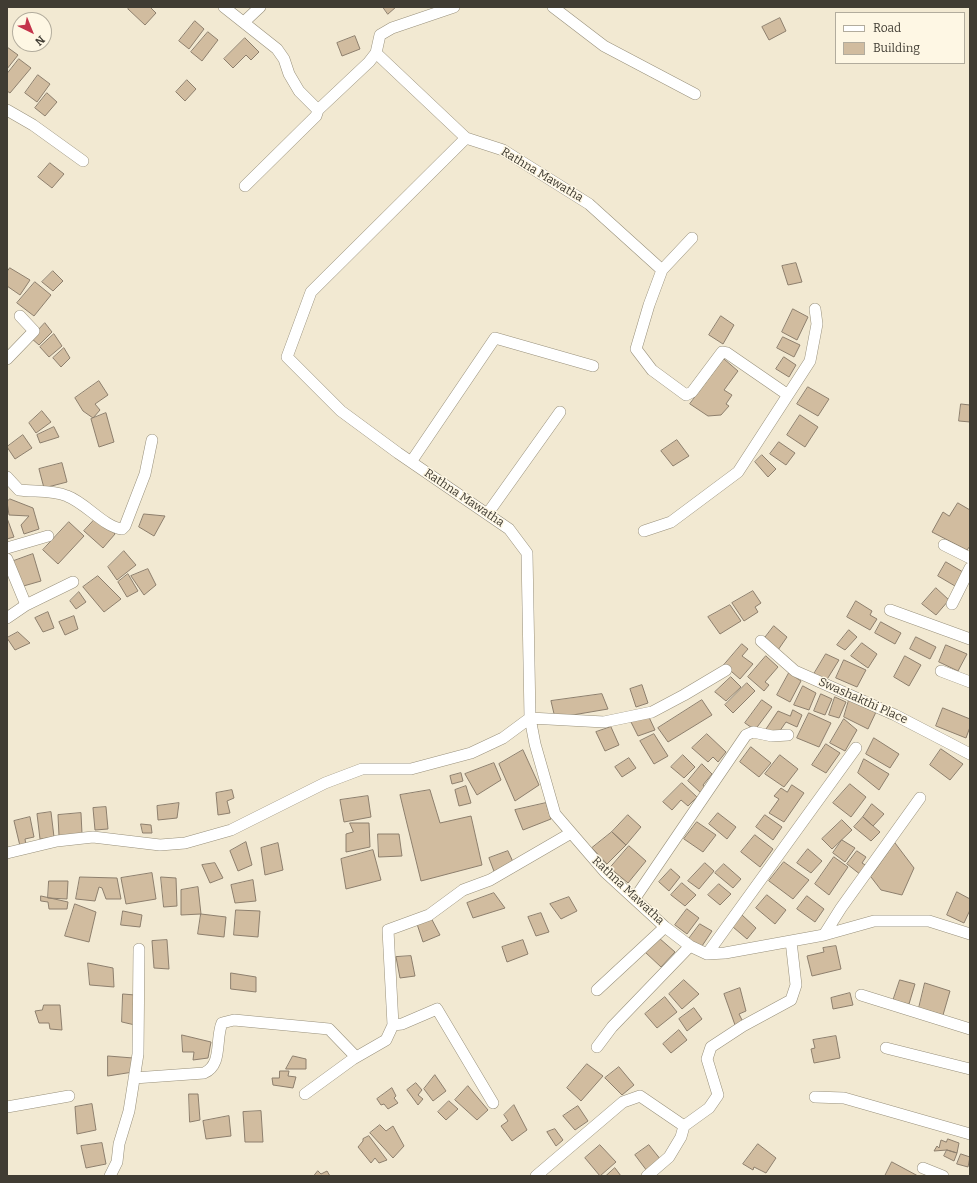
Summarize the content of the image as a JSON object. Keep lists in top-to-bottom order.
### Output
{
  "streets": {
    "street": ["Rathna Mawatha", "Swashakthi Place"]
  },
  "legend": ["Road", "Building"],
  "north": "bottom right"
}
